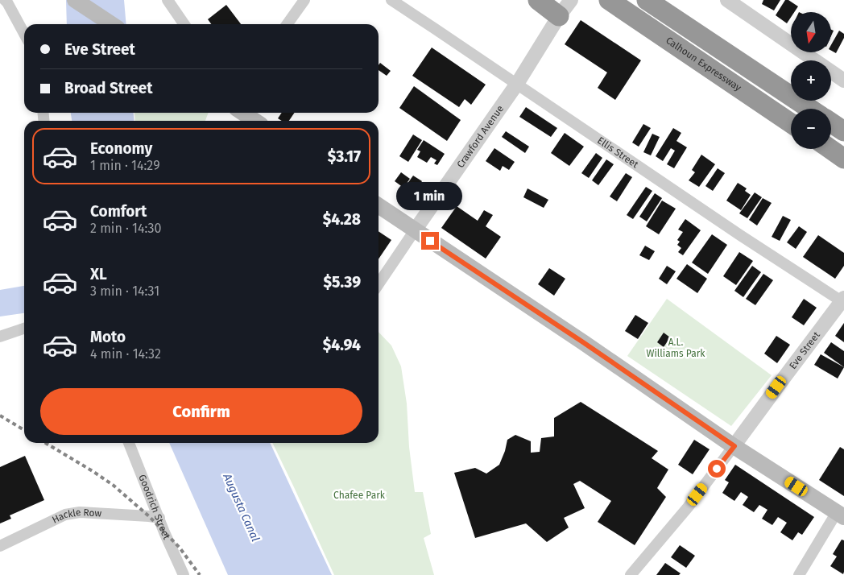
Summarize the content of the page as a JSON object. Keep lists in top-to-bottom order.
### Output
{
  "streets": {
    "highway": ["Calhoun Expressway"],
    "street": [
      "Crawford Avenue",
      "Ellis Street",
      "Eve Street",
      "Goodrich Street",
      "Hackle Row"
    ]
  },
  "crossings": [
    ["Crawford Avenue", "Ellis Street"],
    ["Ellis Street", "Eve Street"],
    ["Goodrich Street", "Hackle Row"]
  ],
  "water": ["Augusta Canal"],
  "parks": ["A.L. Williams Park", "Chafee Park"],
  "north": "bottom",
  "page": {
    "map_buttons": ["+", "−"],
    "banner": ["Eve Street", "Broad Street"],
    "list": [
      {
        "name": "Economy",
        "note": "1 min · 14:29",
        "value": "$3.17"
      },
      {
        "name": "Comfort",
        "note": "2 min · 14:30",
        "value": "$4.28"
      },
      {
        "name": "XL",
        "note": "3 min · 14:31",
        "value": "$5.39"
      },
      {
        "name": "Moto",
        "note": "4 min · 14:32",
        "value": "$4.94"
      }
    ],
    "bubble": "1 min",
    "buttons": "Confirm"
  }
}
